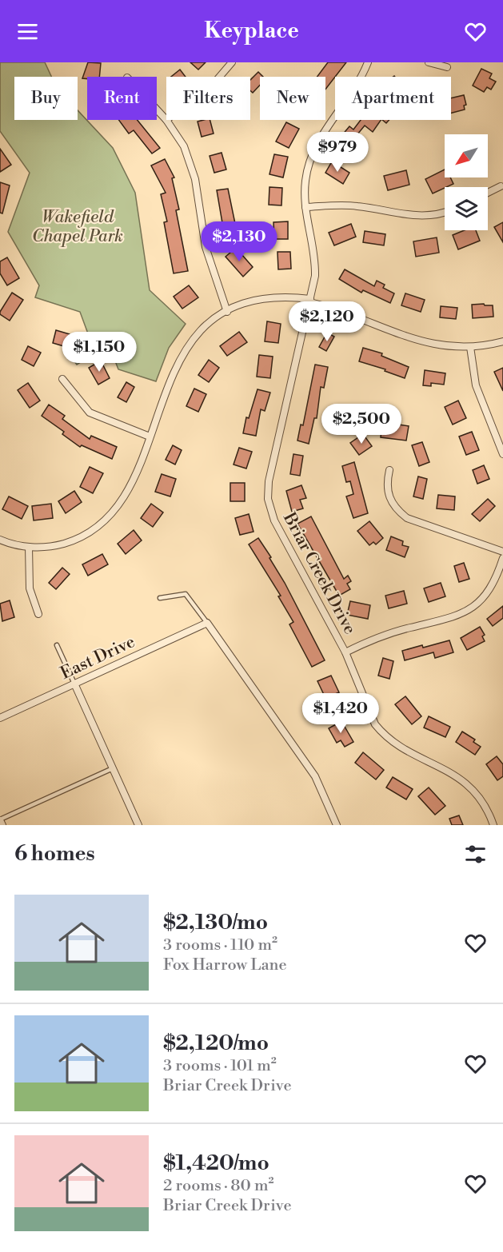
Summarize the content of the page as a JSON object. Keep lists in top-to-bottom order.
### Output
{
  "streets": {
    "street": ["Briar Creek Drive", "East Drive"]
  },
  "parks": ["Wakefield Chapel Park"],
  "north": "bottom left",
  "page": {
    "header": "Keyplace",
    "chip": [
      "Buy",
      "Rent",
      "Filters",
      "New",
      "Apartment"
    ],
    "price": [
      "$979",
      "$2,130",
      "$2,120",
      "$1,150",
      "$2,500",
      "$1,420"
    ],
    "heading": "6 homes",
    "list": [
      {
        "name": "$2,130/mo",
        "note": "3 rooms · 110 m² · Fox Harrow Lane"
      },
      {
        "name": "$2,120/mo",
        "note": "3 rooms · 101 m² · Briar Creek Drive"
      },
      {
        "name": "$1,420/mo",
        "note": "2 rooms · 80 m² · Briar Creek Drive"
      }
    ]
  }
}
